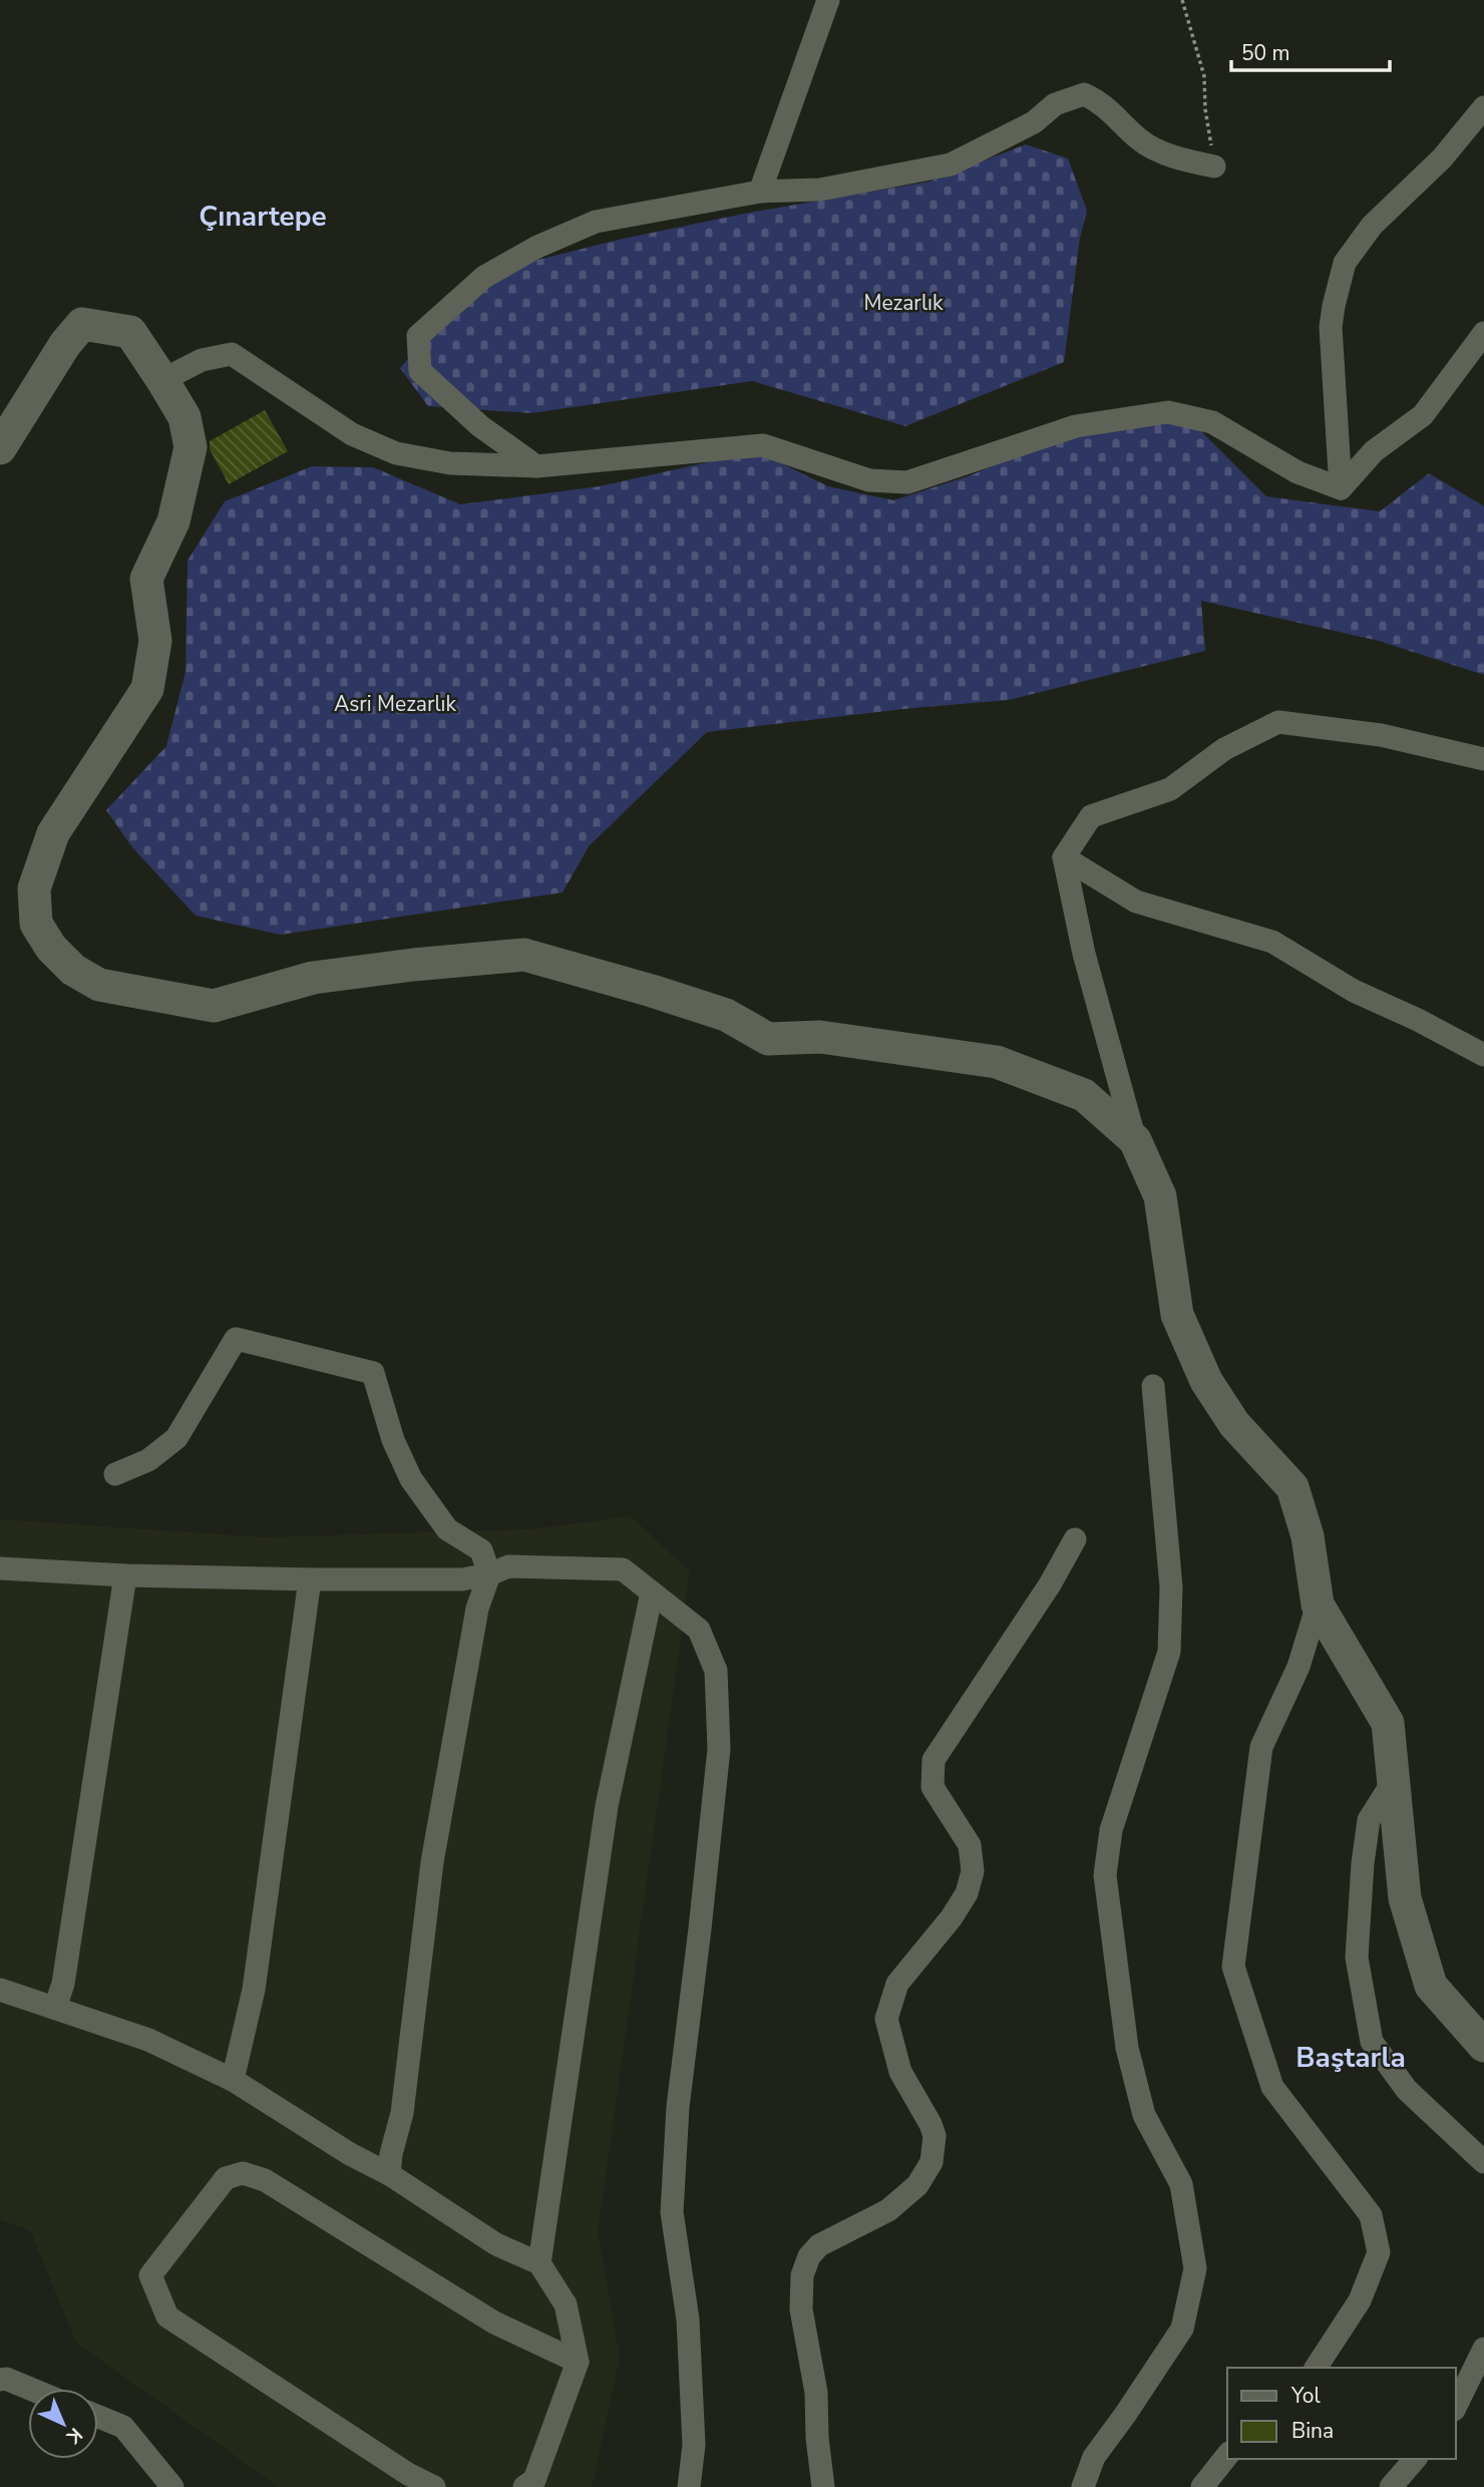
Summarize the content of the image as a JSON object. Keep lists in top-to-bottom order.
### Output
{
  "districts": ["Çınartepe", "Baştarla"],
  "parks": ["Mezarlık", "Asri Mezarlık"],
  "legend": ["Yol", "Bina"],
  "scale_bar": "50 m",
  "north": "bottom right"
}
